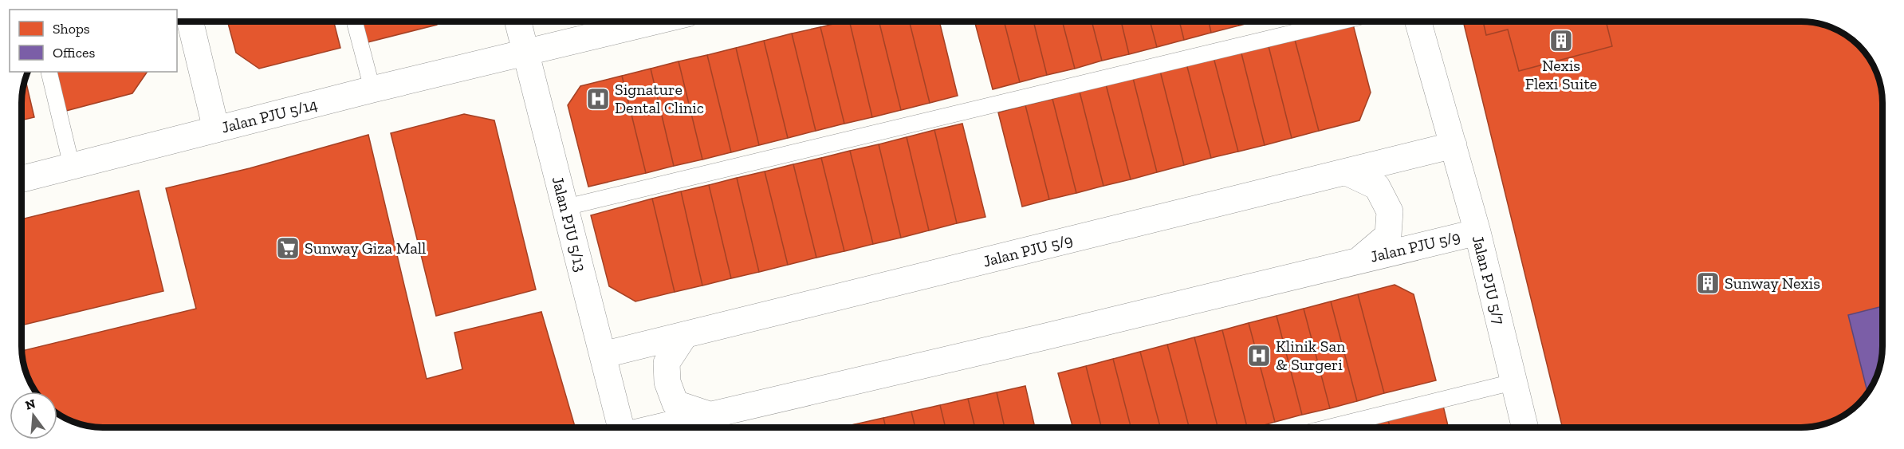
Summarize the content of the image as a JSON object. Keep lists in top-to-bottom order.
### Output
{
  "streets": {
    "street": [
      "Jalan PJU 5/14",
      "Jalan PJU 5/13",
      "Jalan PJU 5/9",
      "Jalan PJU 5/7"
    ]
  },
  "crossings": [
    ["Jalan PJU 5/14", "Jalan PJU 5/13"],
    ["Jalan PJU 5/13", "Jalan PJU 5/9"],
    ["Jalan PJU 5/9", "Jalan PJU 5/7"]
  ],
  "places": {
    "building": ["Nexis Flexi Suite", "Sunway Nexis"],
    "hospital": ["Signature Dental Clinic", "Klinik San & Surgeri"],
    "supermarket": ["Sunway Giza Mall"]
  },
  "legend": ["Shops", "Offices"],
  "north": "top"
}
